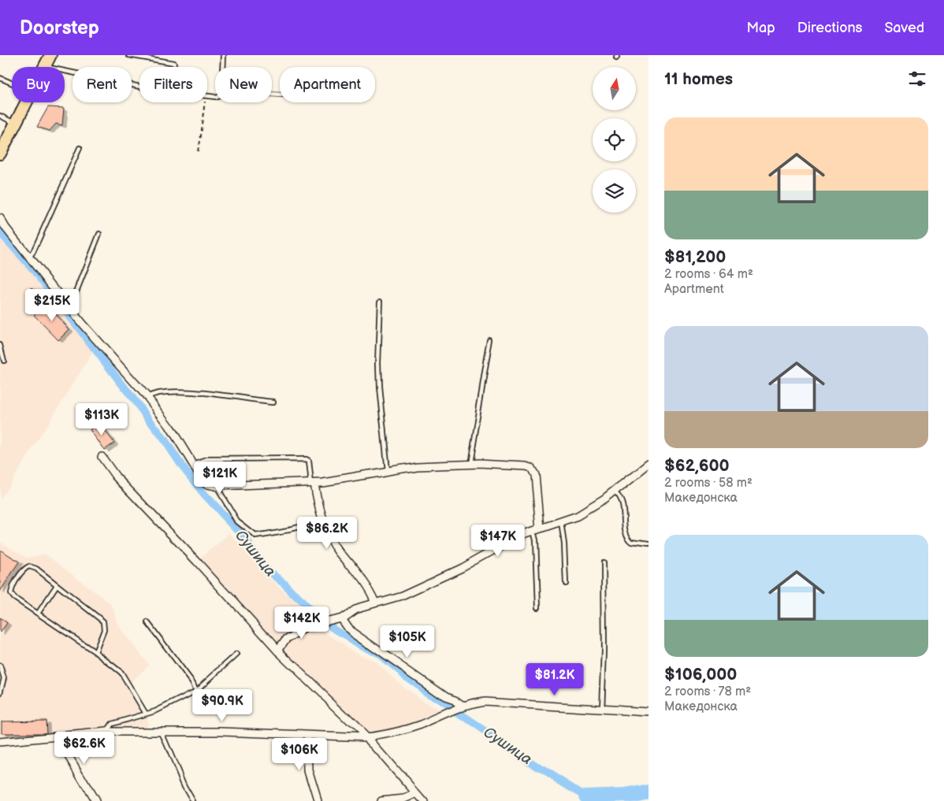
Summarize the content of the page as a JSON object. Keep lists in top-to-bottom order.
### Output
{
  "water": ["Сушица"],
  "north": "top",
  "page": {
    "header": "Doorstep",
    "nav": ["Map", "Directions", "Saved"],
    "heading": "11 homes",
    "chip": [
      "Buy",
      "Rent",
      "Filters",
      "New",
      "Apartment"
    ],
    "list": [
      {
        "name": "$81,200",
        "note": "2 rooms · 64 m² · Apartment"
      },
      {
        "name": "$62,600",
        "note": "2 rooms · 58 m² · Македонска"
      },
      {
        "name": "$106,000",
        "note": "2 rooms · 78 m² · Македонска"
      }
    ],
    "price": [
      "$215K",
      "$113K",
      "$121K",
      "$86.2K",
      "$147K",
      "$142K",
      "$105K",
      "$81.2K",
      "$90.9K",
      "$62.6K",
      "$106K"
    ]
  }
}
